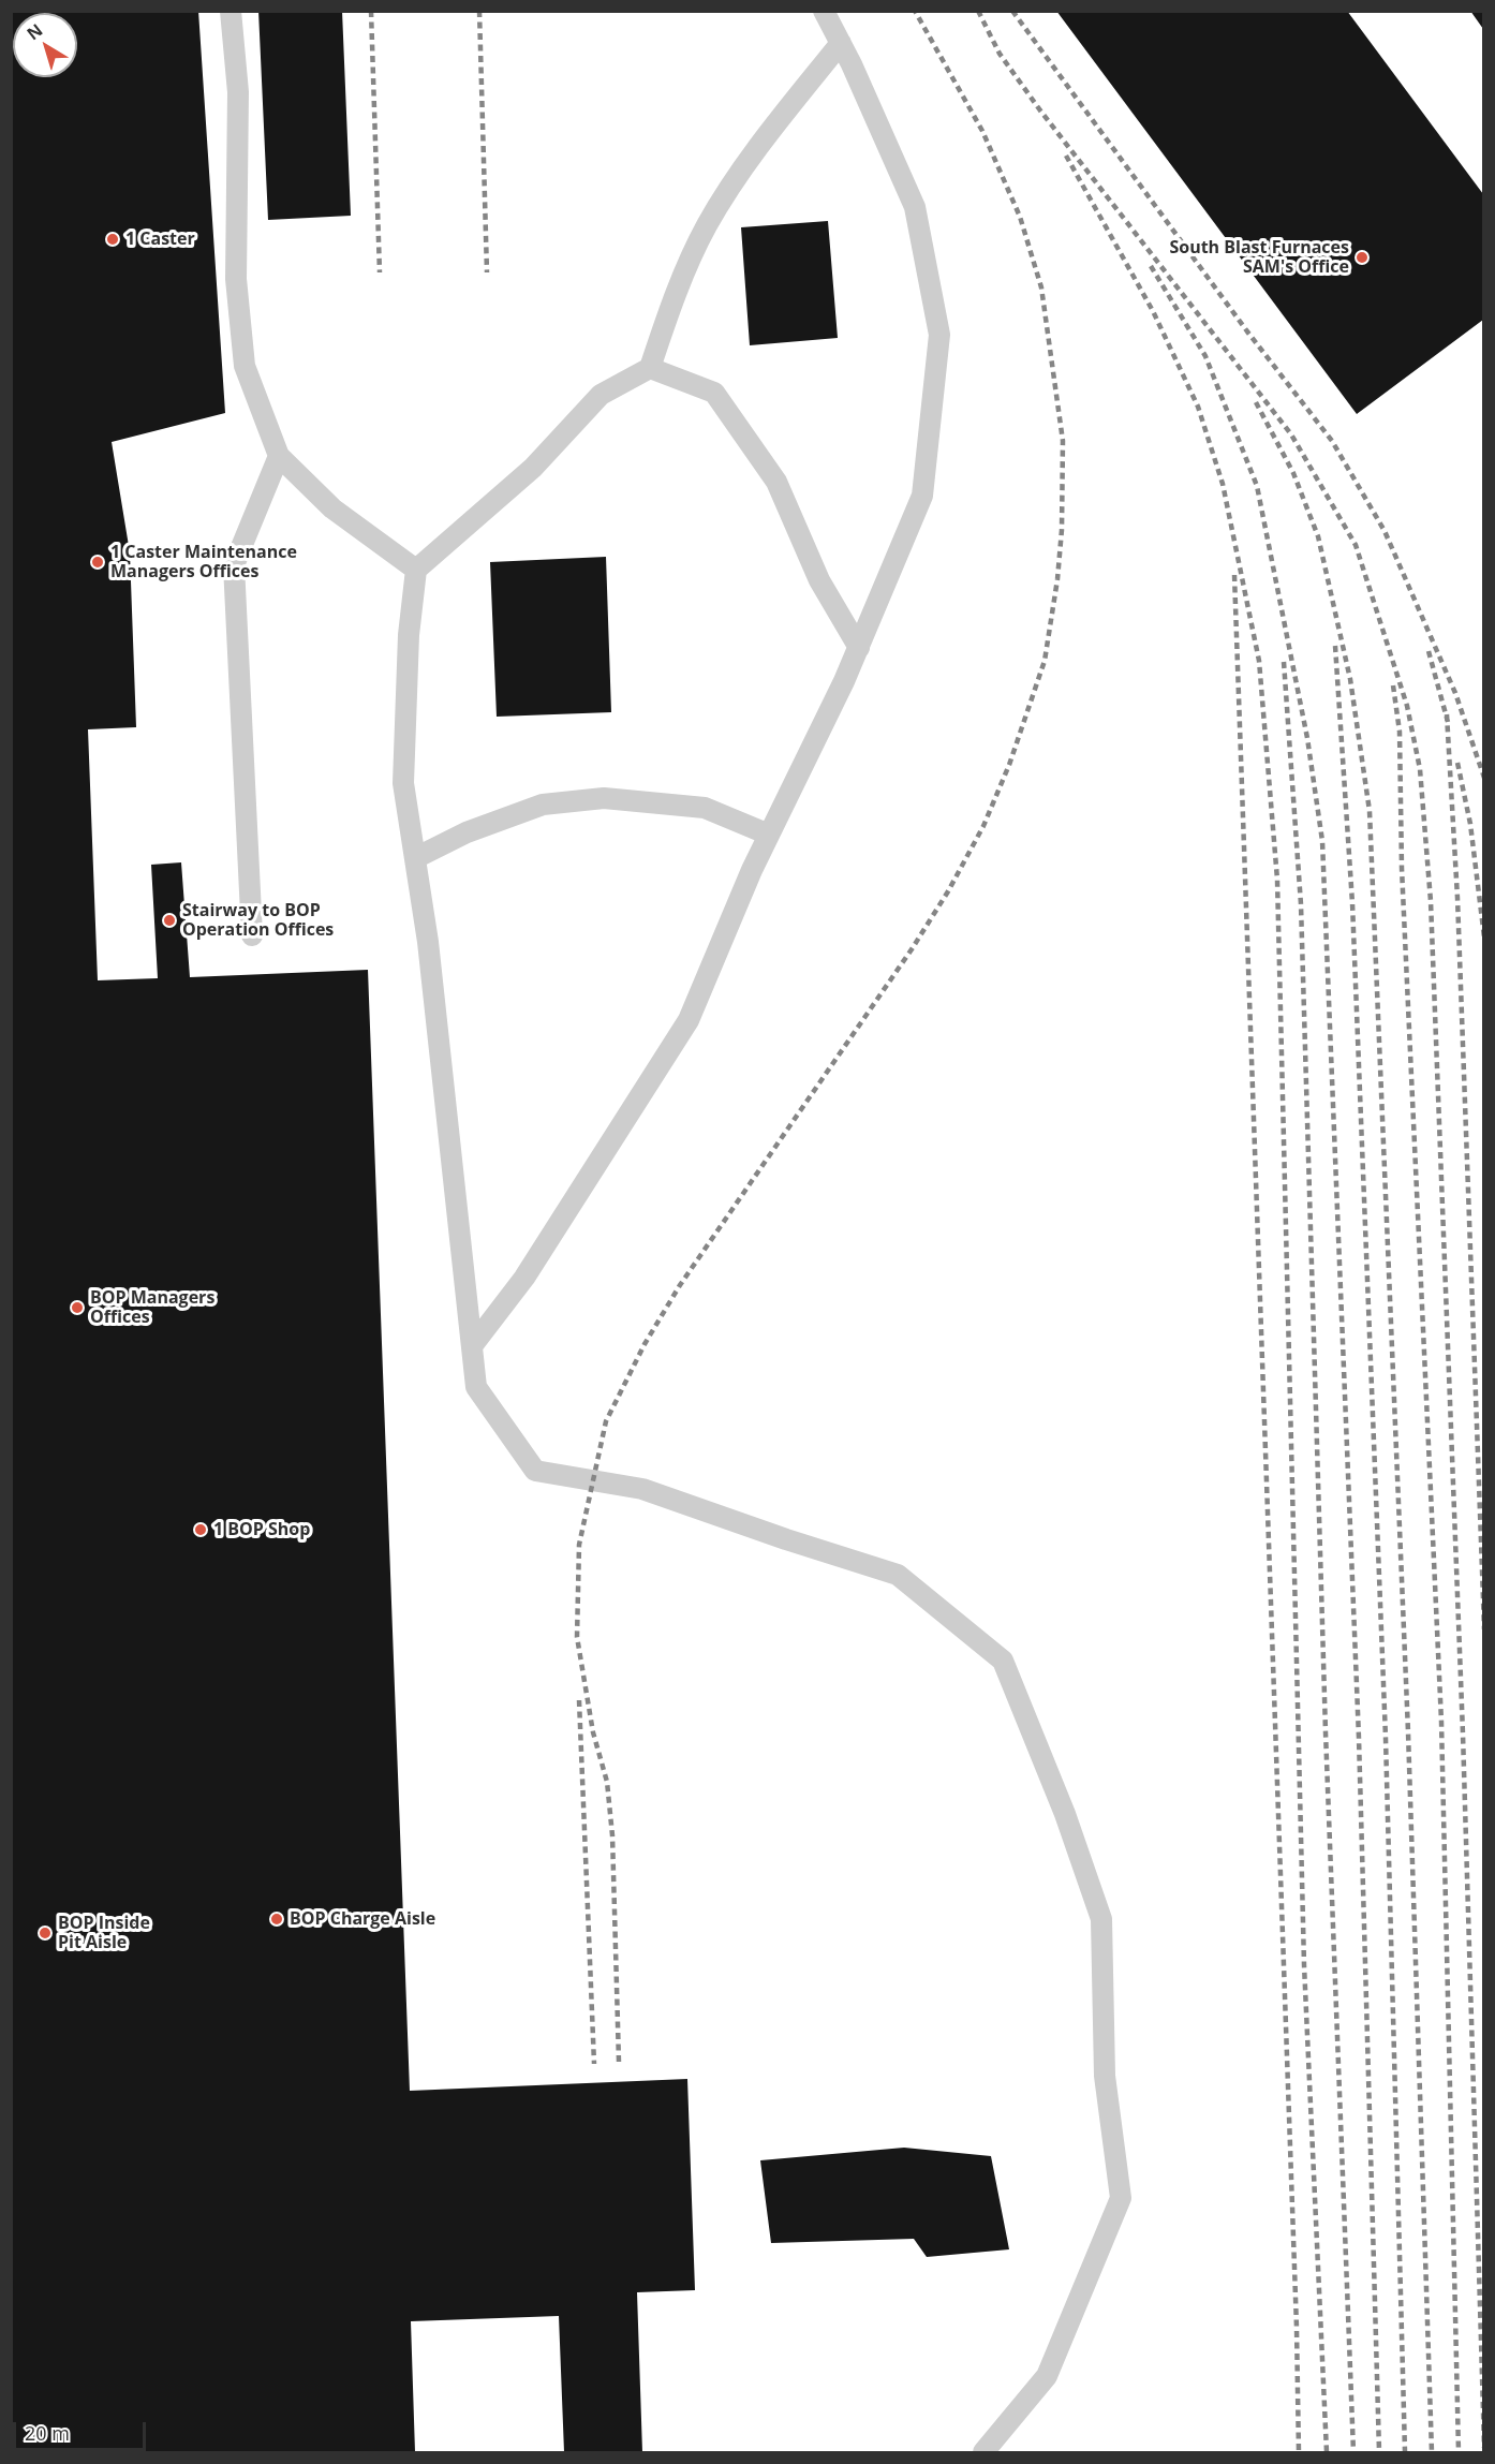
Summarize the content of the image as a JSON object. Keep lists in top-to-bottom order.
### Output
{
  "places": [
    "1 Caster",
    "South Blast Furnaces SAM's Office",
    "1 Caster Maintenance Managers Offices",
    "Stairway to BOP Operation Offices",
    "BOP Managers Offices",
    "1 BOP Shop",
    "BOP Charge Aisle",
    "BOP Inside Pit Aisle"
  ],
  "scale_bar": "20 m",
  "north": "top left"
}
